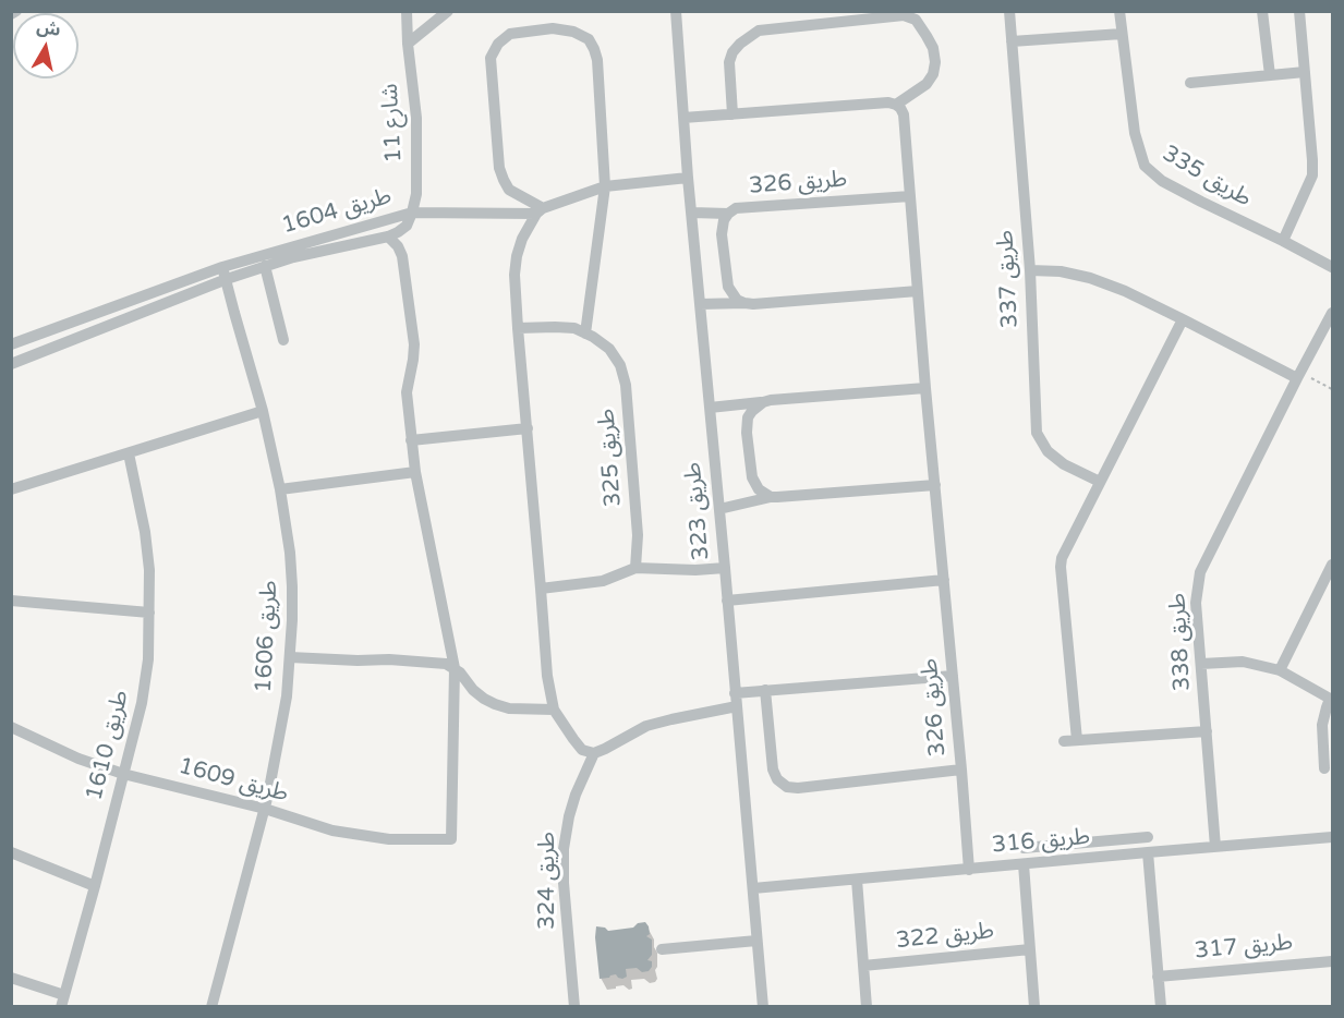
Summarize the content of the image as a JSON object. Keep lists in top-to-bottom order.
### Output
{
  "streets": {
    "street": [
      "شارع 11",
      "طريق 335",
      "طريق 326",
      "طريق 1604",
      "طريق 337",
      "طريق 325",
      "طريق 323",
      "طريق 1606",
      "طريق 338",
      "طريق 1610",
      "طريق 1609",
      "طريق 316",
      "طريق 324",
      "طريق 322",
      "طريق 317"
    ]
  },
  "crossings": [
    ["شارع 11", "طريق 1604"],
    ["طريق 326", "طريق 316"],
    ["طريق 1604", "طريق 1606"],
    ["طريق 323", "طريق 316"],
    ["طريق 1606", "طريق 1609"],
    ["طريق 338", "طريق 316"],
    ["طريق 1610", "طريق 1609"],
    ["طريق 316", "طريق 322"]
  ],
  "north": "top"
}
